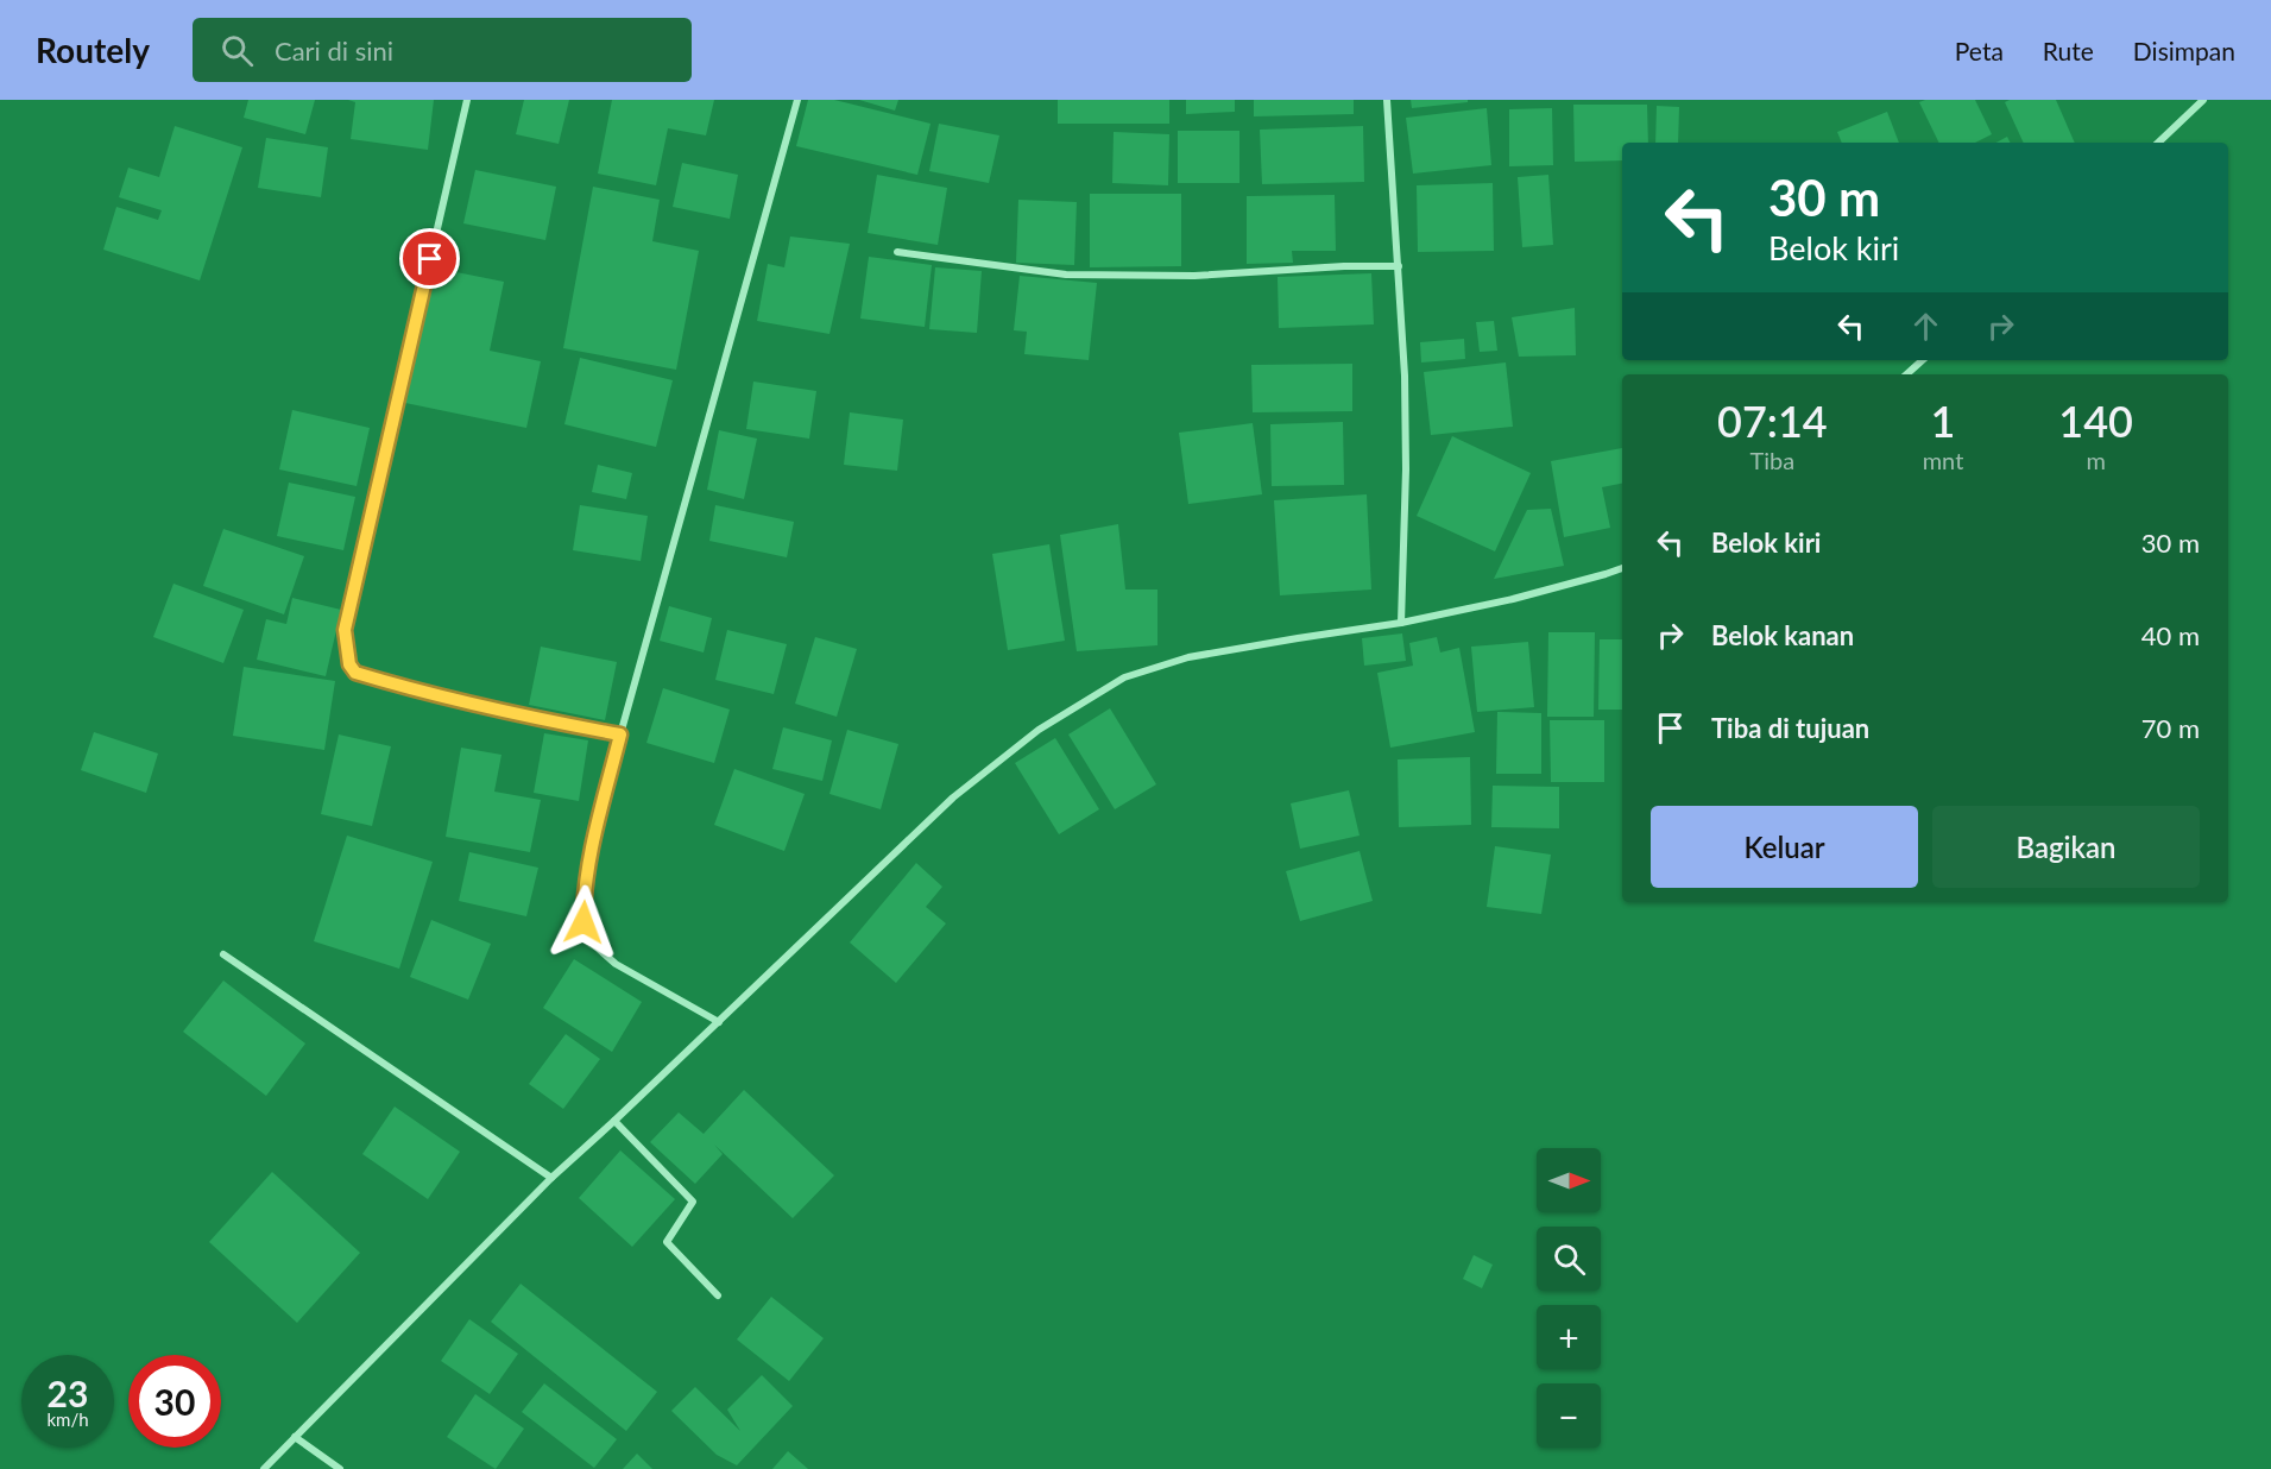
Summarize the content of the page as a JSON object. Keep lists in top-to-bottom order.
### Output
{
  "north": "right",
  "page": {
    "header": "Routely",
    "search": "Cari di sini",
    "nav": ["Peta", "Rute", "Disimpan"],
    "turn": ["30 m", "Belok kiri"],
    "eta": [
      "07:14",
      "Tiba",
      "1",
      "mnt",
      "140",
      "m"
    ],
    "list": [
      {
        "name": "Belok kiri",
        "value": "30 m"
      },
      {
        "name": "Belok kanan",
        "value": "40 m"
      },
      {
        "name": "Tiba di tujuan",
        "value": "70 m"
      }
    ],
    "buttons": ["Keluar", "Bagikan"],
    "map_buttons": ["+", "−"],
    "speed": "23 km/h",
    "limit": "30"
  }
}
